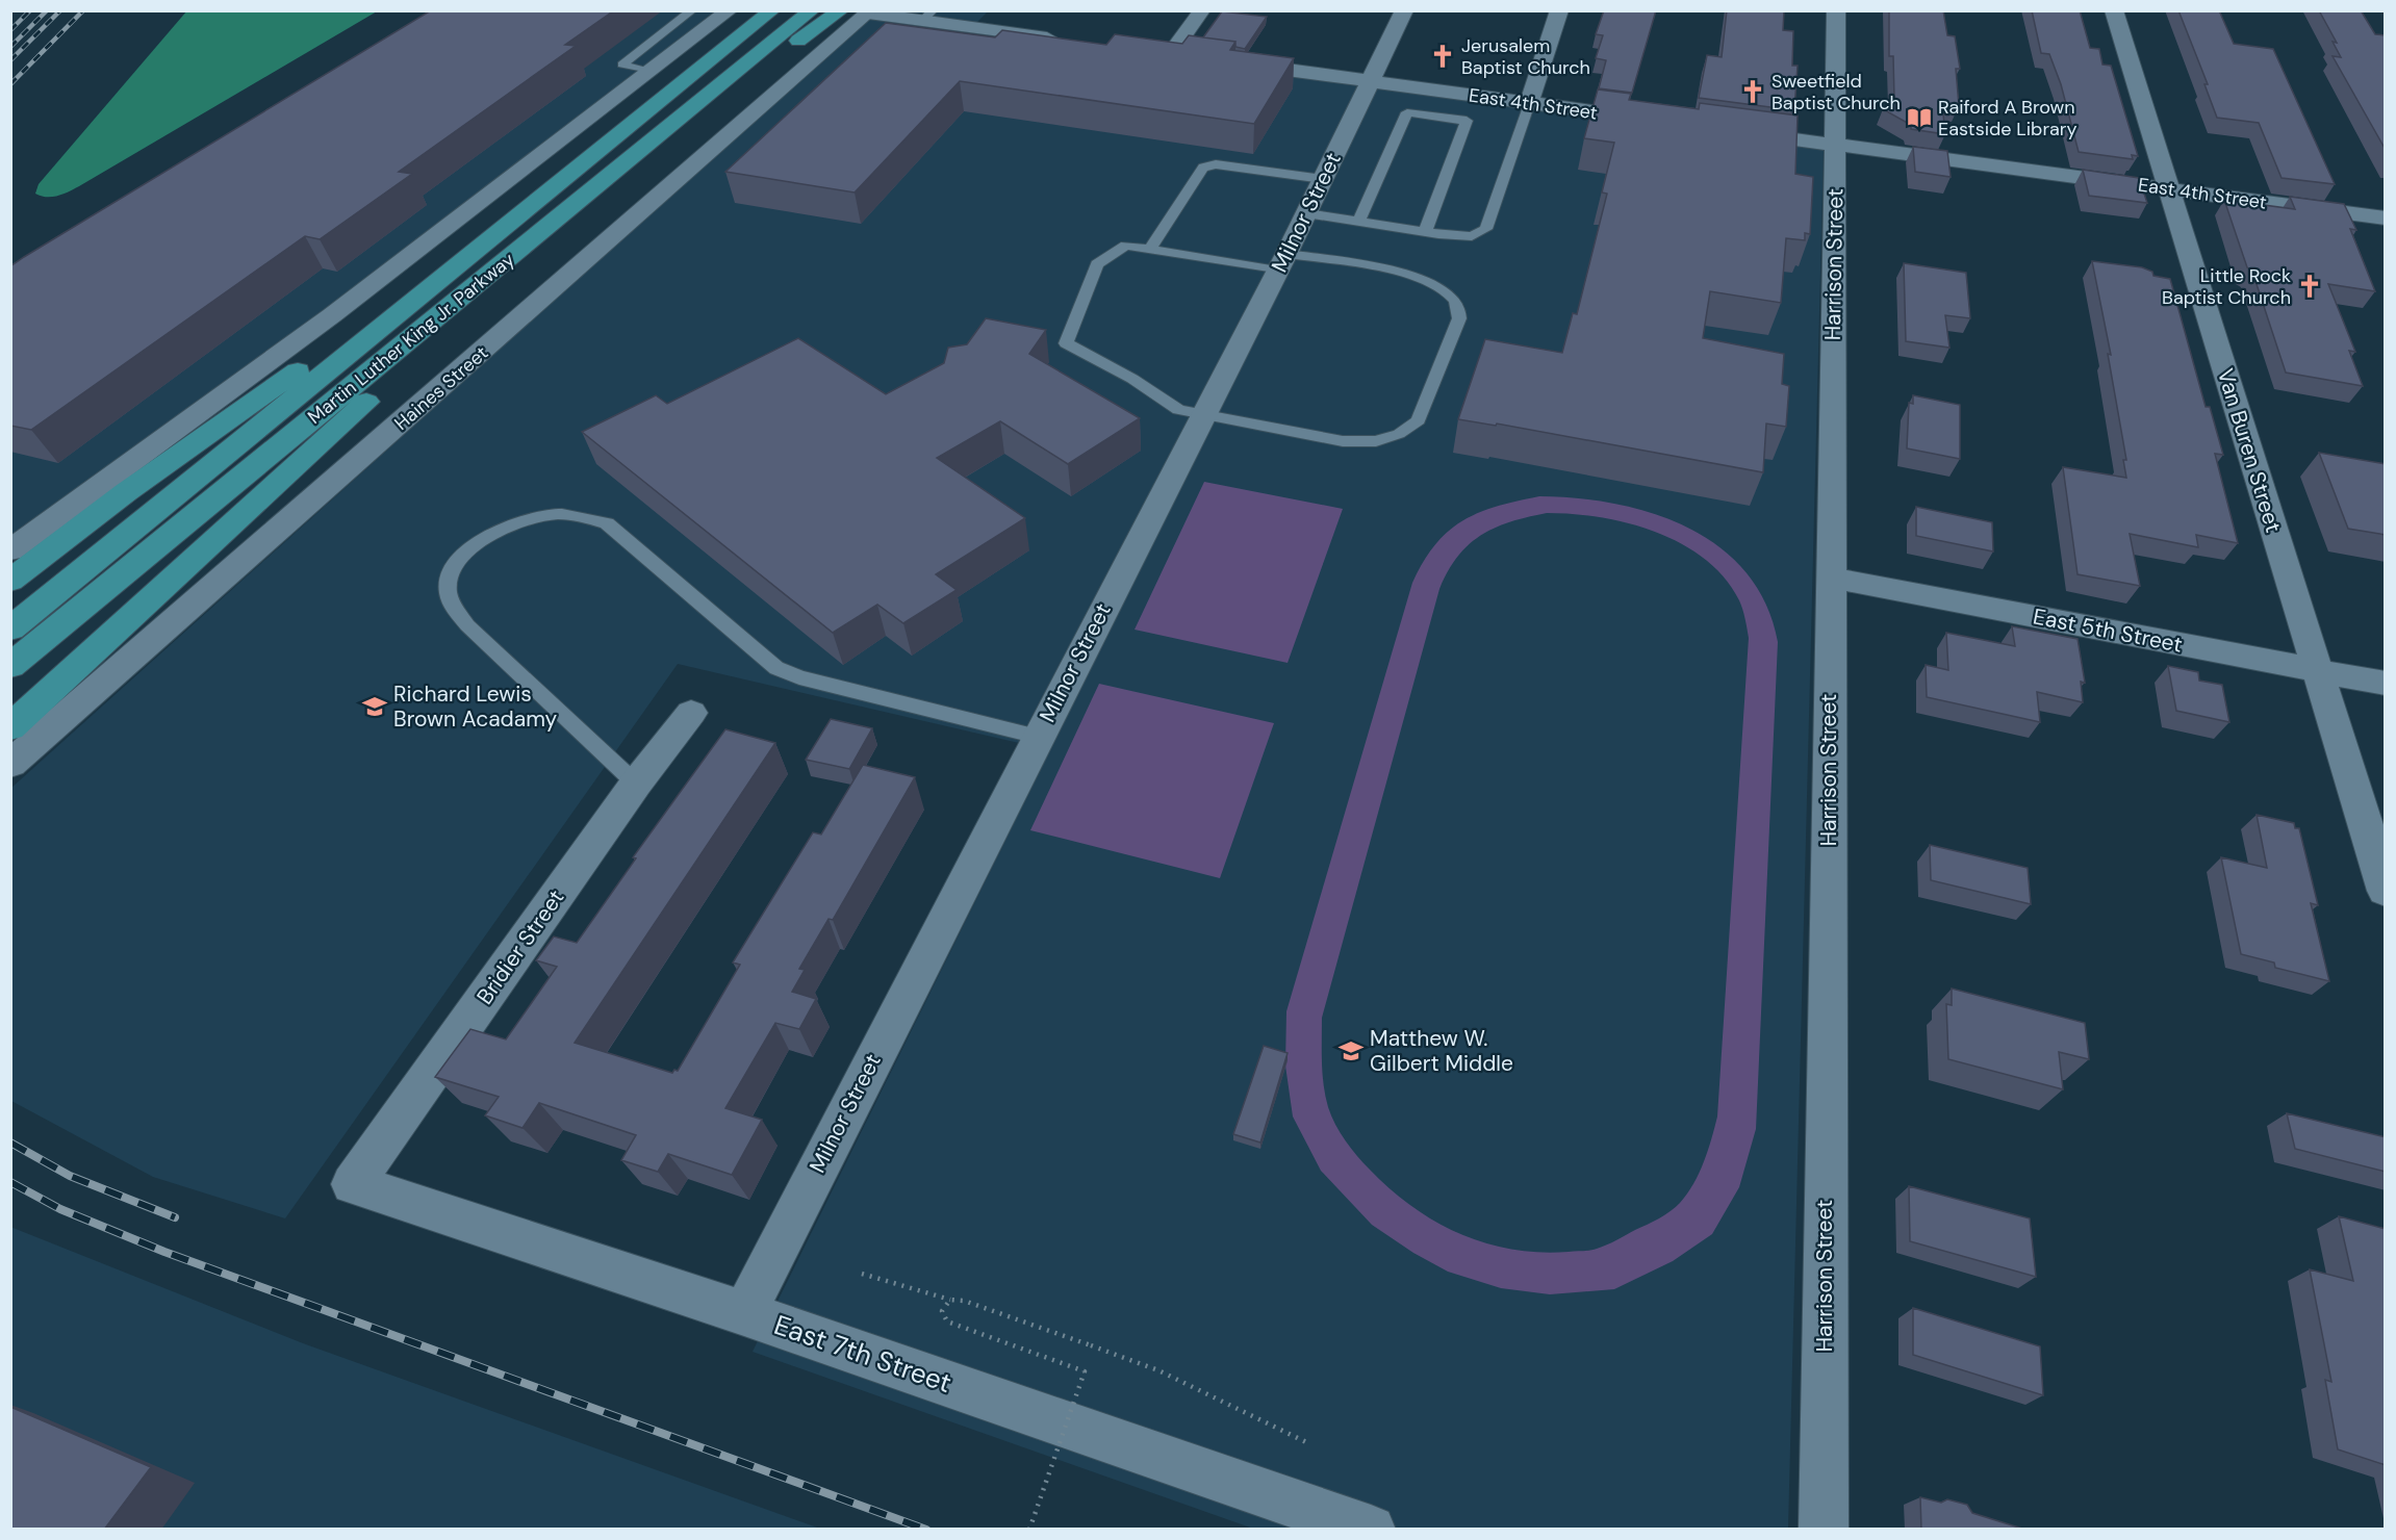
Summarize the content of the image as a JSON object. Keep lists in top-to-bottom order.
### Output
{
  "streets": {
    "highway": ["Martin Luther King Jr. Parkway"],
    "street": [
      "East 4th Street",
      "Milnor Street",
      "Harrison Street",
      "Haines Street",
      "Van Buren Street",
      "East 5th Street",
      "Bridier Street",
      "East 7th Street"
    ]
  },
  "crossings": [
    ["East 4th Street", "Milnor Street"],
    ["East 4th Street", "Harrison Street"],
    ["East 4th Street", "Van Buren Street"],
    ["Milnor Street", "East 7th Street"],
    ["Harrison Street", "East 5th Street"],
    ["Van Buren Street", "East 5th Street"],
    ["Bridier Street", "East 7th Street"]
  ],
  "places": {
    "church": ["Jerusalem Baptist Church", "Sweetfield Baptist Church", "Little Rock Baptist Church"],
    "library": ["Raiford A Brown Eastside Library"],
    "school or university": ["Richard Lewis Brown Acadamy", "Matthew W. Gilbert Middle"]
  }
}
